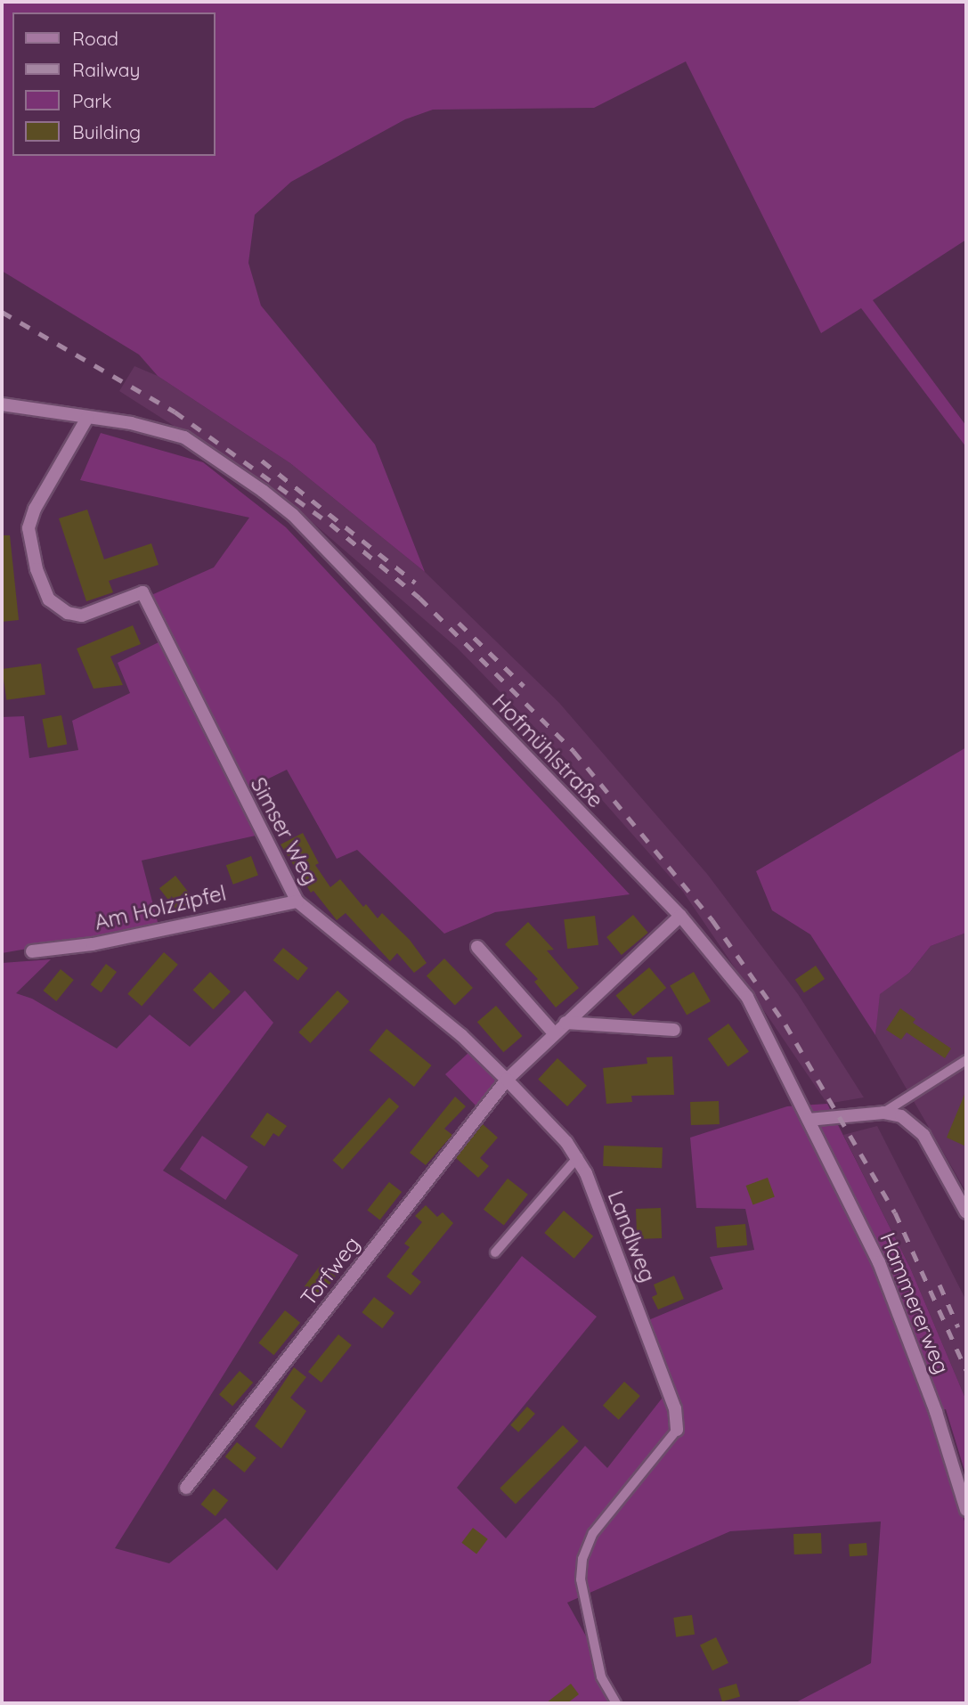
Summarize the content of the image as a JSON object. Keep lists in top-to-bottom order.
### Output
{
  "streets": {
    "street": [
      "Hofmühlstraße",
      "Simser Weg",
      "Am Holzzipfel",
      "Landlweg",
      "Torfweg",
      "Hammererweg"
    ]
  },
  "crossings": [
    ["Hofmühlstraße", "Simser Weg"],
    ["Hofmühlstraße", "Hammererweg"],
    ["Simser Weg", "Am Holzzipfel"],
    ["Simser Weg", "Landlweg"],
    ["Simser Weg", "Torfweg"],
    ["Landlweg", "Torfweg"]
  ],
  "legend": [
    "Road",
    "Railway",
    "Park",
    "Building"
  ]
}
